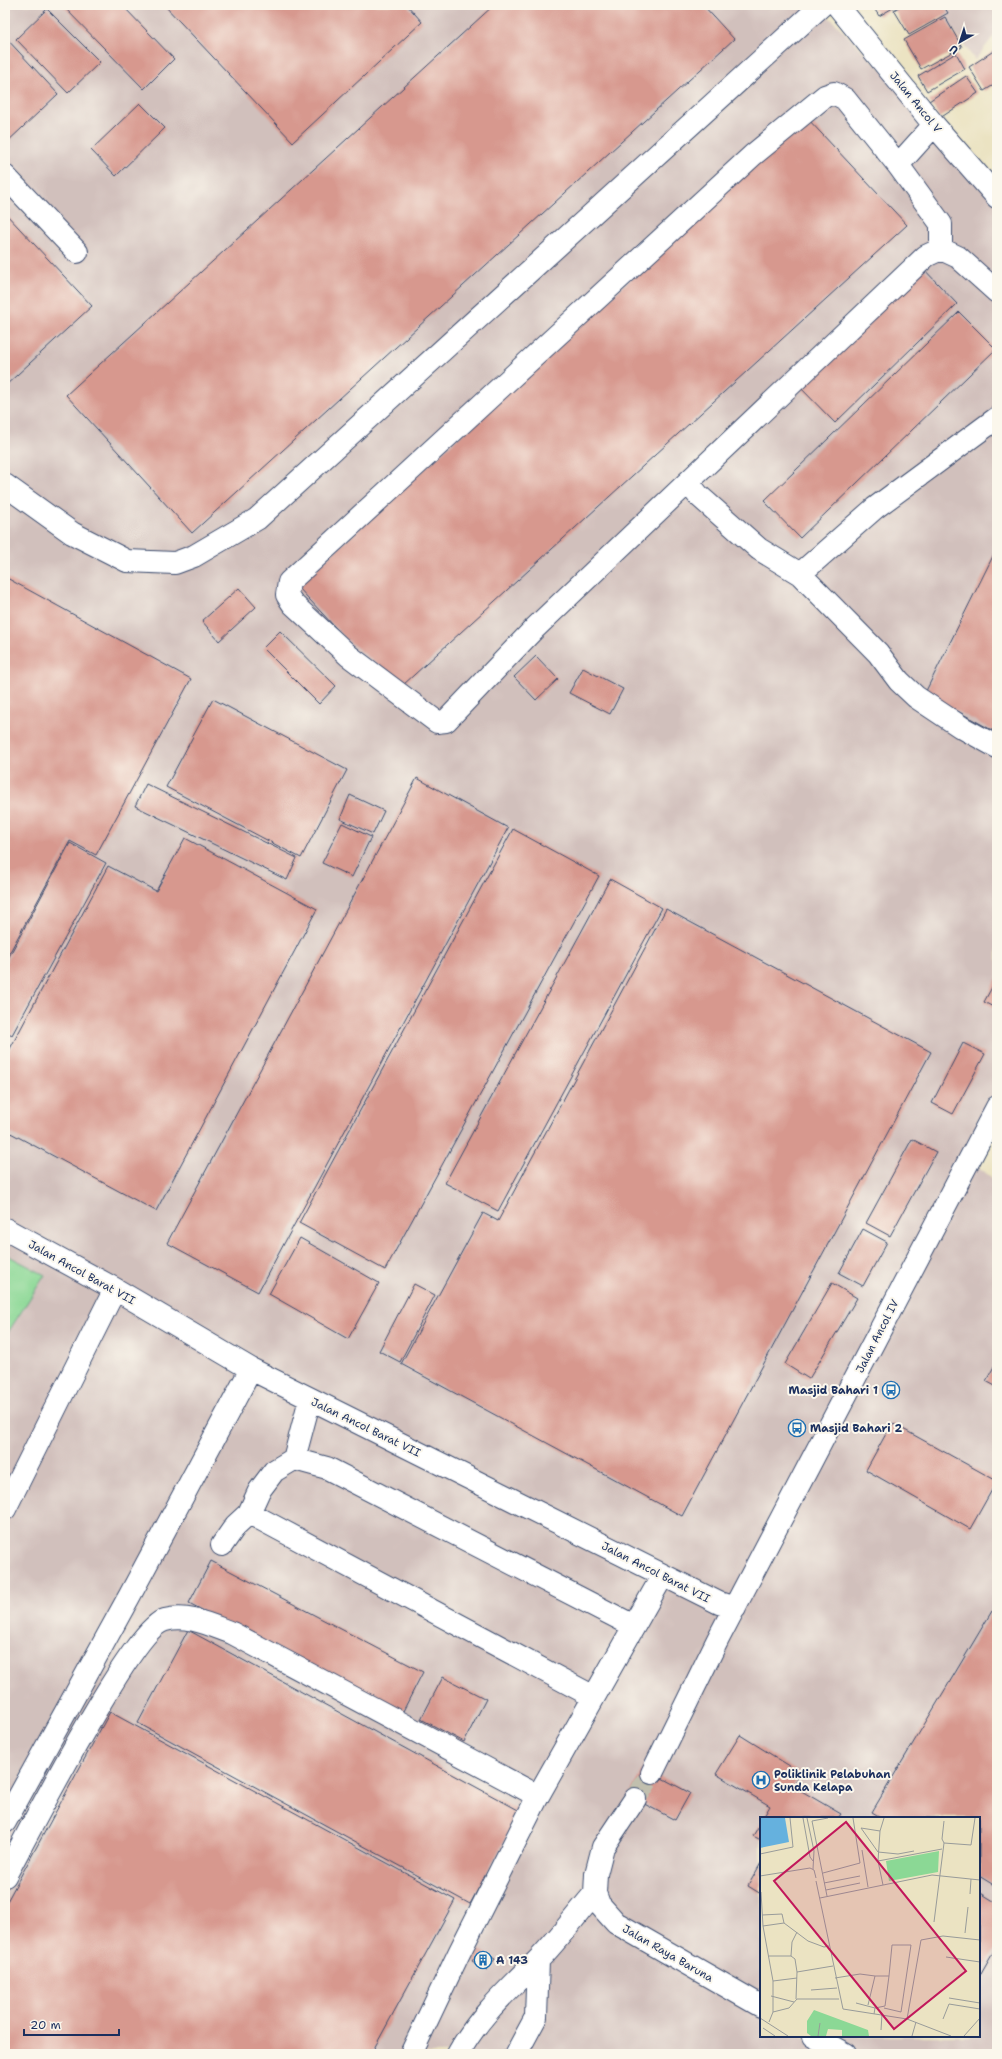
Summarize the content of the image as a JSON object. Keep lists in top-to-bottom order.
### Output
{
  "streets": {
    "street": [
      "Jalan Ancol V",
      "Jalan Ancol Barat VII",
      "Jalan Ancol IV",
      "Jalan Raya Baruna"
    ]
  },
  "crossings": [
    ["Jalan Ancol Barat VII", "Jalan Ancol IV"]
  ],
  "places": {
    "bus stop": ["Masjid Bahari 1", "Masjid Bahari 2"],
    "hospital": ["Poliklinik Pelabuhan Sunda Kelapa"],
    "building": ["A 143"]
  },
  "scale_bar": "20 m",
  "north": "bottom left"
}
